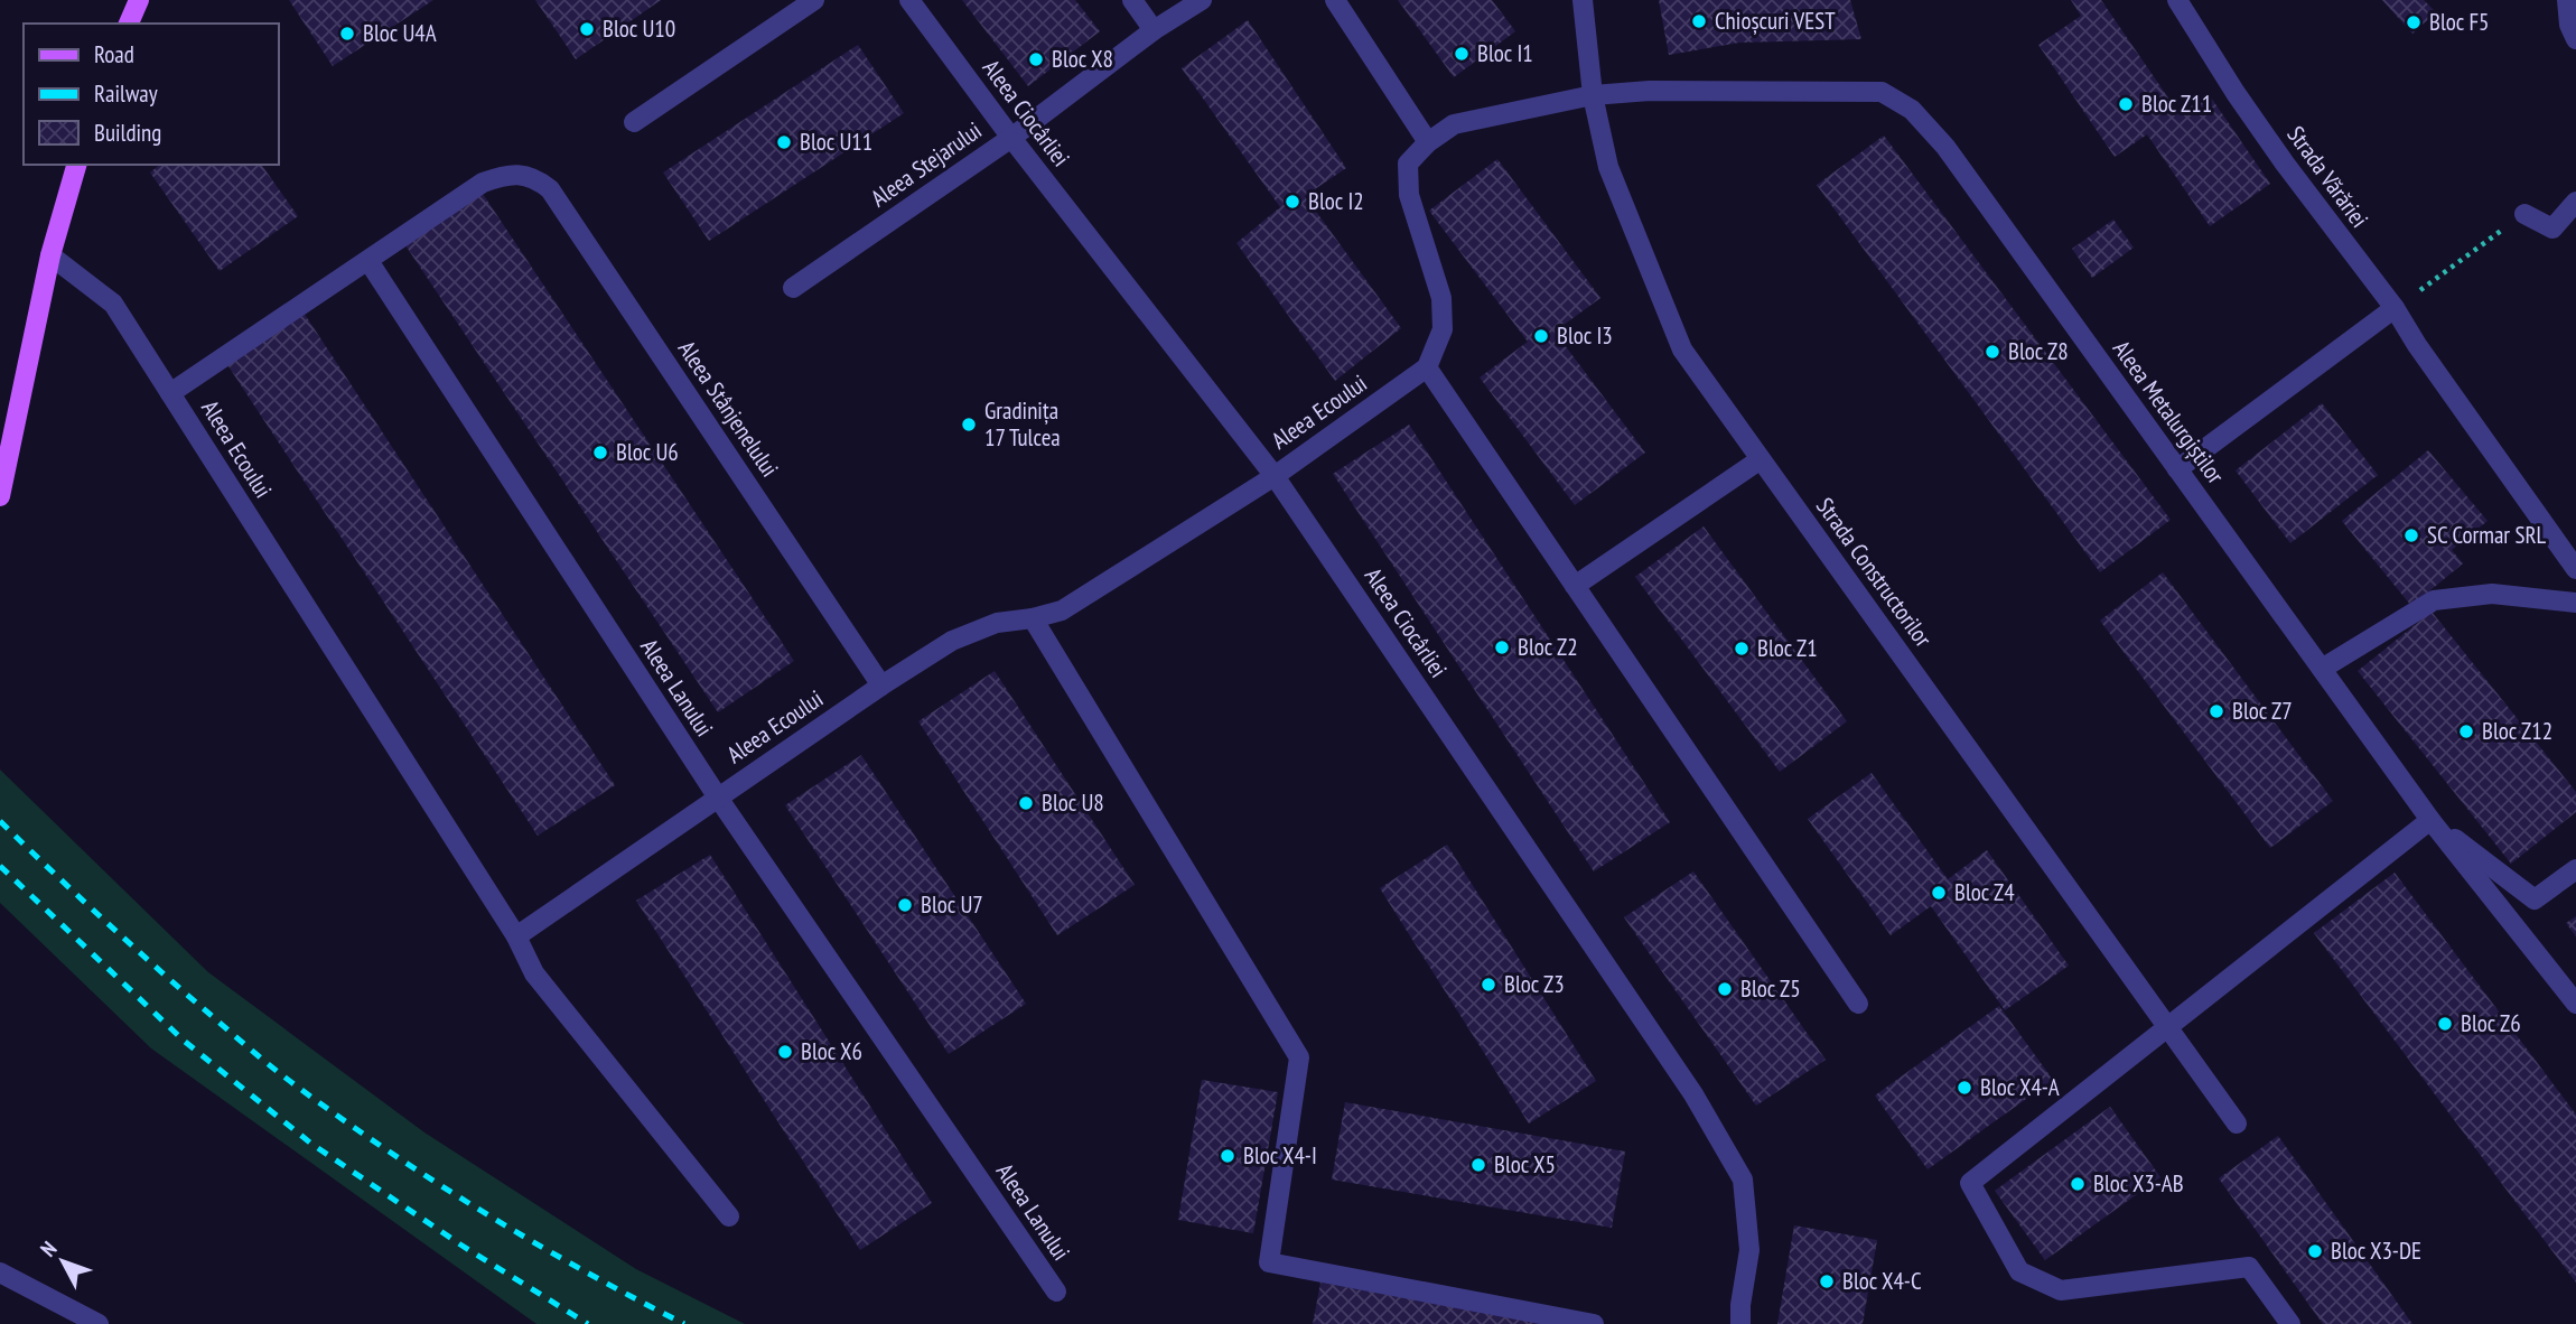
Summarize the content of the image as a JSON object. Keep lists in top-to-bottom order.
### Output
{
  "streets": {
    "street": [
      "Aleea Ciocârliei",
      "Aleea Stejarului",
      "Strada Vărăriei",
      "Aleea Stânjenelului",
      "Aleea Ecoului",
      "Aleea Metalurgiștilor",
      "Strada Constructorilor",
      "Aleea Lanului"
    ]
  },
  "crossings": [
    ["Aleea Ciocârliei", "Aleea Stejarului"],
    ["Aleea Ciocârliei", "Aleea Ecoului"],
    ["Aleea Stânjenelului", "Aleea Ecoului"],
    ["Aleea Stânjenelului", "Aleea Lanului"],
    ["Aleea Ecoului", "Aleea Lanului"],
    ["Aleea Metalurgiștilor", "Strada Constructorilor"]
  ],
  "places": [
    "Chioșcuri VEST",
    "Bloc F5",
    "Bloc U10",
    "Bloc U4A",
    "Bloc I1",
    "Bloc X8",
    "Bloc Z11",
    "Bloc U11",
    "Bloc I2",
    "Bloc I3",
    "Bloc Z8",
    "Gradinița 17 Tulcea",
    "Bloc U6",
    "SC Cormar SRL",
    "Bloc Z2",
    "Bloc Z1",
    "Bloc Z7",
    "Bloc Z12",
    "Bloc U8",
    "Bloc Z4",
    "Bloc U7",
    "Bloc Z3",
    "Bloc Z5",
    "Bloc Z6",
    "Bloc X6",
    "Bloc X4-A",
    "Bloc X4-I",
    "Bloc X5",
    "Bloc X3-AB",
    "Bloc X3-DE",
    "Bloc X4-C"
  ],
  "legend": ["Road", "Railway", "Building"],
  "north": "top left"
}
